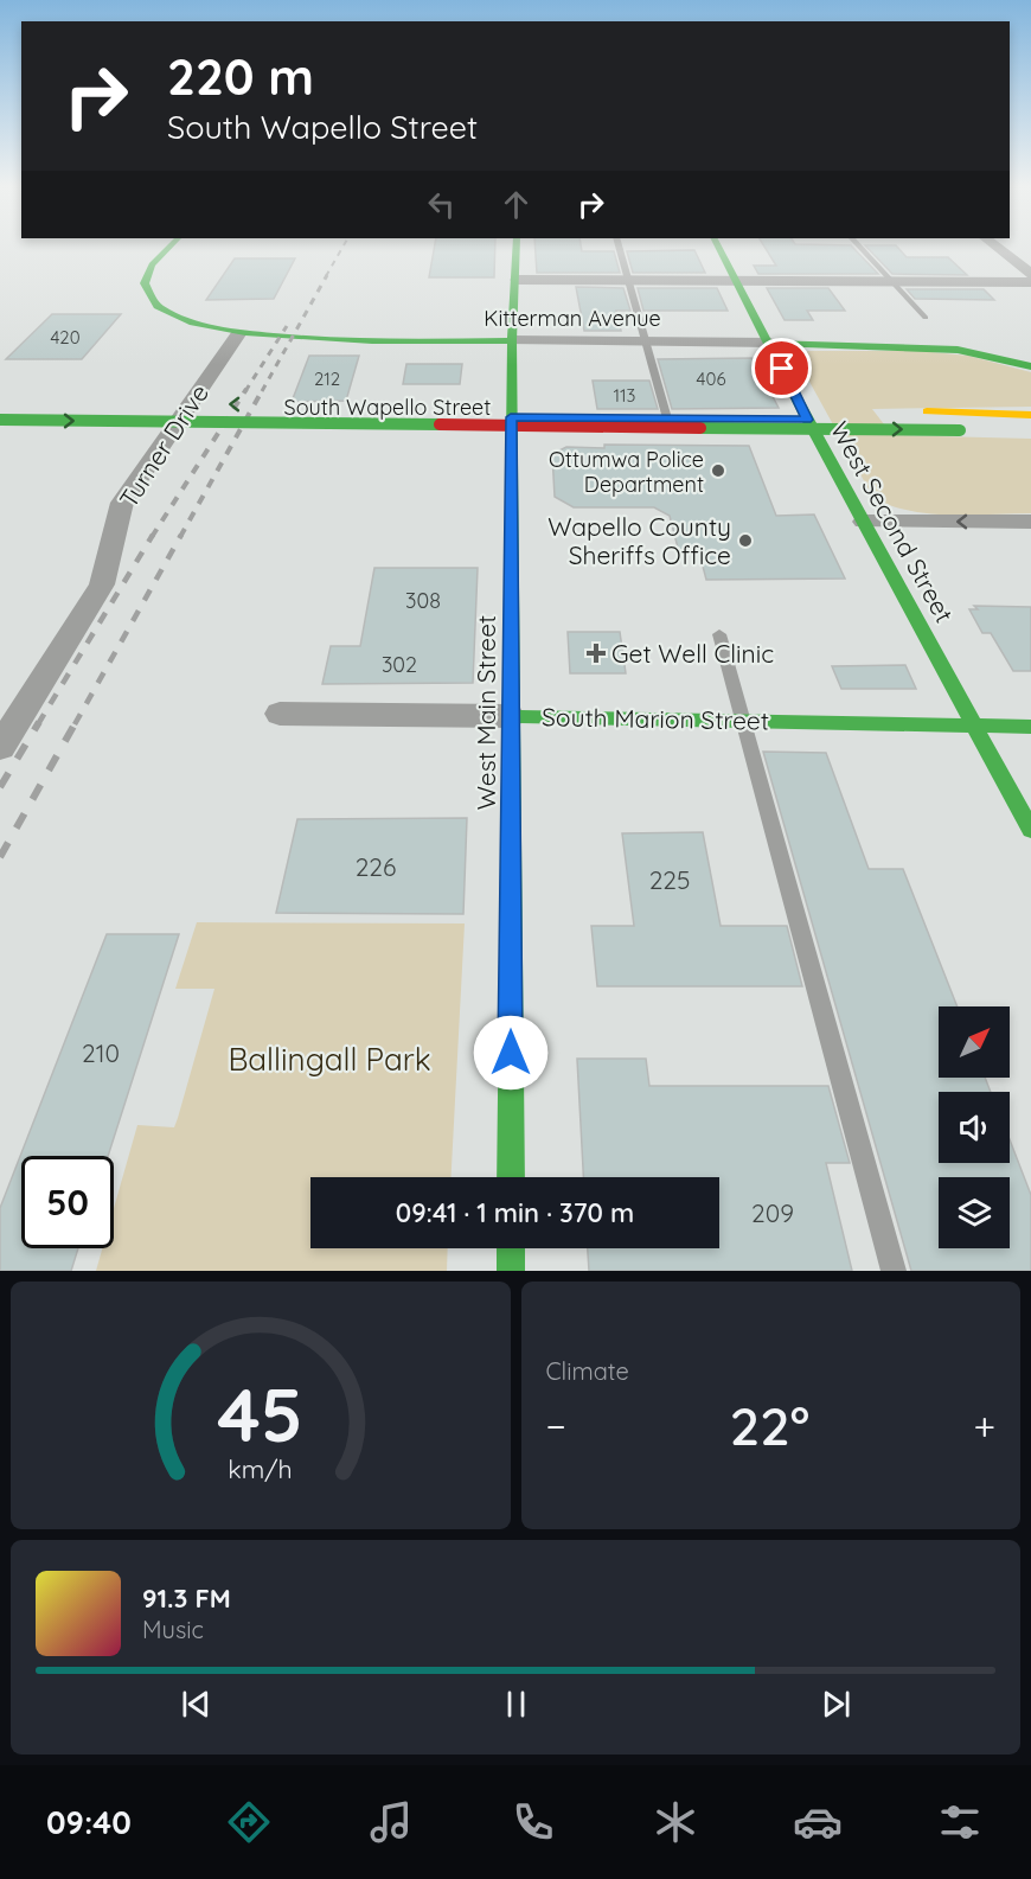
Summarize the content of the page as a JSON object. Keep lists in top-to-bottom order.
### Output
{
  "streets": {
    "main road": [
      "Kitterman Avenue",
      "South Wapello Street",
      "West Second Street",
      "West Main Street",
      "South Marion Street"
    ],
    "street": ["Turner Drive"]
  },
  "crossings": [
    ["Kitterman Avenue", "Turner Drive"],
    ["Kitterman Avenue", "West Second Street"],
    ["Kitterman Avenue", "West Main Street"],
    ["South Wapello Street", "West Second Street"],
    ["South Wapello Street", "West Main Street"],
    ["West Second Street", "South Marion Street"],
    ["West Main Street", "South Marion Street"]
  ],
  "parks": ["Ballingall Park"],
  "places": {
    "other": ["Ottumwa Police Department", "Wapello County Sheriffs Office"],
    "health": ["Get Well Clinic"]
  },
  "house_numbers": [
    "420",
    "212",
    "406",
    "113",
    "308",
    "302",
    "226",
    "225",
    "210",
    "209"
  ],
  "north": "top right",
  "page": {
    "turn": ["220 m", "South Wapello Street"],
    "limit": "50",
    "trip": "09:41 · 1 min · 370 m",
    "tile": "Climate",
    "heat": ["−", "22°", "+"],
    "song": ["91.3 FM", "Music"],
    "tabs": "09:40",
    "gauge": ["45", "km/h"]
  }
}
